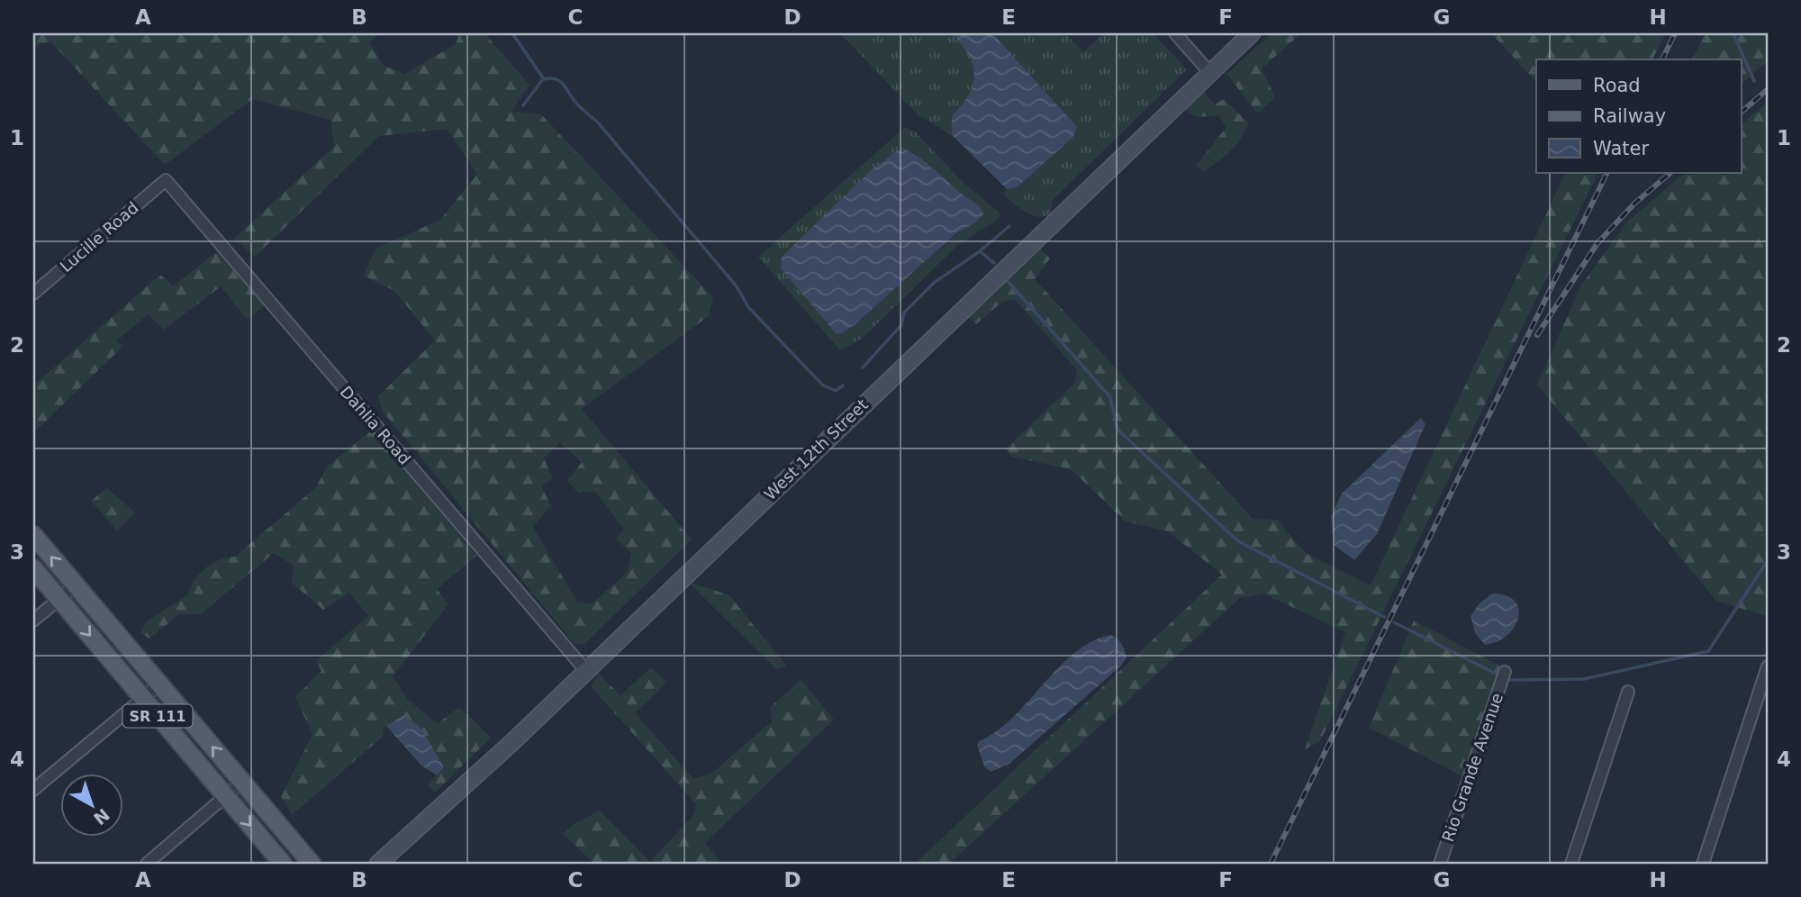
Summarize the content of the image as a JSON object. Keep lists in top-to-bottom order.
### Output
{
  "streets": {
    "main road": ["SR 111"],
    "street": [
      "Lucille Road",
      "Dahlia Road",
      "West 12th Street",
      "Rio Grande Avenue"
    ]
  },
  "crossings": [
    ["Lucille Road", "Dahlia Road"],
    ["Dahlia Road", "West 12th Street"]
  ],
  "legend": ["Road", "Railway", "Water"],
  "north": "bottom right",
  "grid": {
    "columns": [
      "A",
      "B",
      "C",
      "D",
      "E",
      "F",
      "G",
      "H"
    ],
    "rows": [
      "1",
      "2",
      "3",
      "4"
    ]
  }
}
